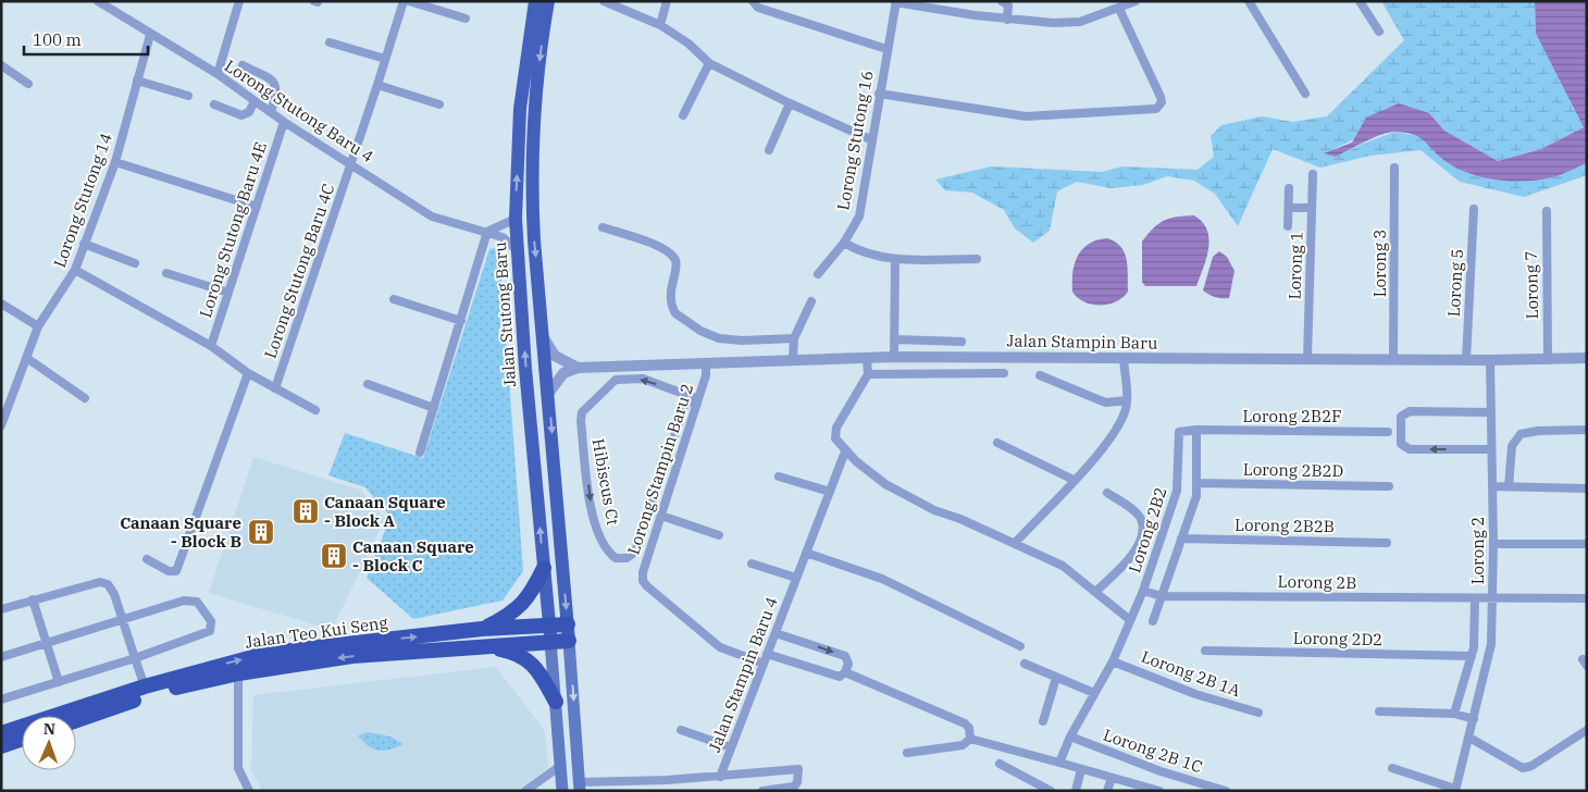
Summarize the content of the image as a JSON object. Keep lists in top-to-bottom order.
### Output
{
  "streets": {
    "highway": ["Jalan Teo Kui Seng"],
    "main road": ["Jalan Stutong Baru"],
    "street": [
      "Lorong Stutong Baru 4",
      "Lorong Stutong 16",
      "Lorong Stutong 14",
      "Lorong Stutong Baru 4E",
      "Lorong 3",
      "Lorong 1",
      "Lorong Stutong Baru 4C",
      "Lorong 5",
      "Lorong 7",
      "Jalan Stampin Baru",
      "Lorong 2B2F",
      "Lorong Stampin Baru 2",
      "Lorong 2B2D",
      "Hibiscus Ct",
      "Lorong 2B2B",
      "Lorong 2B2",
      "Lorong 2",
      "Lorong 2B",
      "Lorong 2D2",
      "Lorong 2B 1A",
      "Jalan Stampin Baru 4",
      "Lorong 2B 1C"
    ]
  },
  "crossings": [
    ["Lorong Stutong Baru 4", "Lorong Stutong 14"],
    ["Lorong Stutong Baru 4", "Lorong Stutong Baru 4E"],
    ["Lorong Stutong Baru 4", "Lorong Stutong Baru 4C"],
    ["Lorong Stutong Baru 4", "Jalan Stutong Baru"],
    ["Lorong 3", "Jalan Stampin Baru"],
    ["Lorong 1", "Jalan Stampin Baru"],
    ["Lorong 5", "Jalan Stampin Baru"],
    ["Lorong 7", "Jalan Stampin Baru"],
    ["Jalan Stutong Baru", "Jalan Teo Kui Seng"],
    ["Jalan Stampin Baru", "Lorong Stampin Baru 2"],
    ["Jalan Stampin Baru", "Lorong 2"],
    ["Lorong 2B2F", "Lorong 2B2"],
    ["Lorong Stampin Baru 2", "Hibiscus Ct"],
    ["Lorong Stampin Baru 2", "Jalan Stampin Baru 4"],
    ["Lorong 2B2", "Lorong 2B"],
    ["Lorong 2B2", "Lorong 2B 1A"],
    ["Lorong 2B2", "Lorong 2B 1C"],
    ["Lorong 2", "Lorong 2B"]
  ],
  "places": {
    "building": ["Canaan Square - Block A", "Canaan Square - Block B", "Canaan Square - Block C"]
  },
  "scale_bar": "100 m",
  "north": "top"
}
